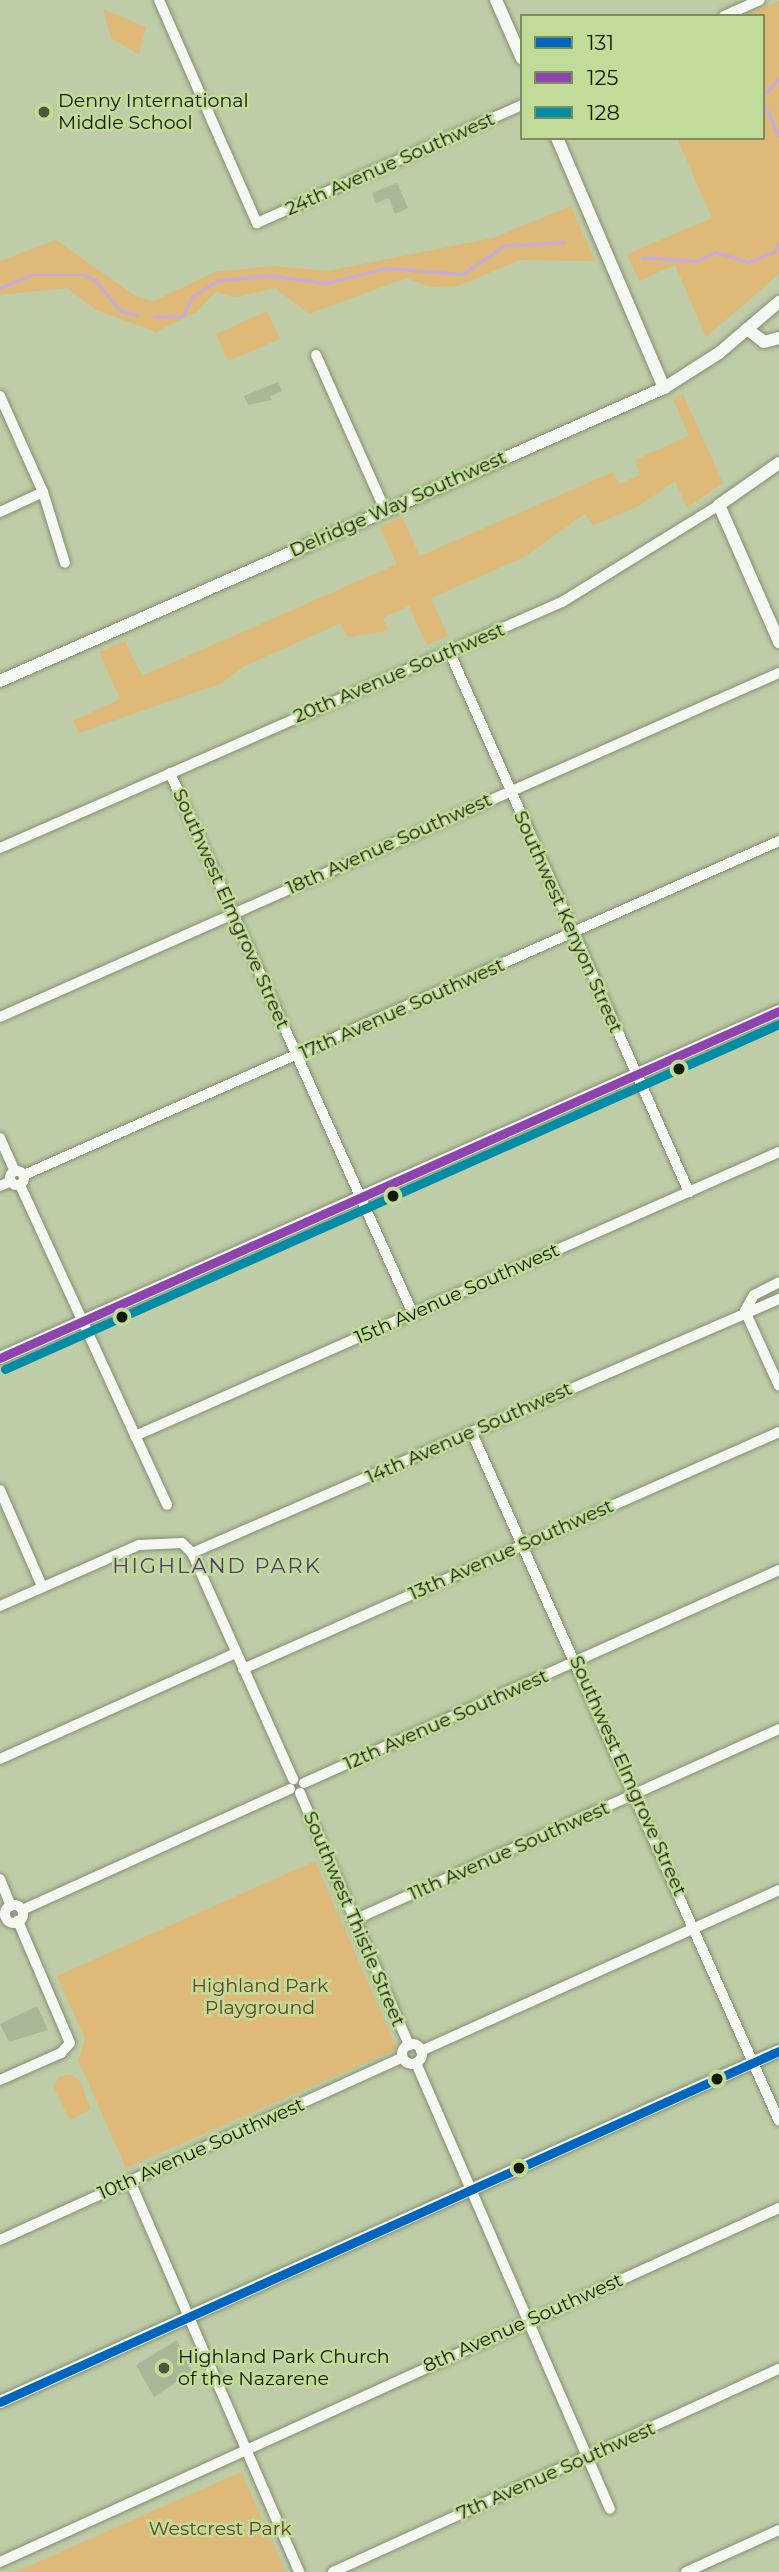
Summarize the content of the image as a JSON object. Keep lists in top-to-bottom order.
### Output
{
  "streets": {
    "street": [
      "24th Avenue Southwest",
      "Delridge Way Southwest",
      "20th Avenue Southwest",
      "18th Avenue Southwest",
      "Southwest Elmgrove Street",
      "Southwest Kenyon Street",
      "17th Avenue Southwest",
      "15th Avenue Southwest",
      "14th Avenue Southwest",
      "13th Avenue Southwest",
      "12th Avenue Southwest",
      "11th Avenue Southwest",
      "Southwest Thistle Street",
      "10th Avenue Southwest",
      "8th Avenue Southwest",
      "7th Avenue Southwest"
    ]
  },
  "crossings": [
    ["20th Avenue Southwest", "Southwest Elmgrove Street"],
    ["20th Avenue Southwest", "Southwest Kenyon Street"],
    ["18th Avenue Southwest", "Southwest Elmgrove Street"],
    ["18th Avenue Southwest", "Southwest Kenyon Street"],
    ["Southwest Elmgrove Street", "17th Avenue Southwest"],
    ["Southwest Elmgrove Street", "15th Avenue Southwest"],
    ["Southwest Elmgrove Street", "14th Avenue Southwest"],
    ["Southwest Elmgrove Street", "13th Avenue Southwest"],
    ["Southwest Elmgrove Street", "12th Avenue Southwest"],
    ["Southwest Elmgrove Street", "11th Avenue Southwest"],
    ["Southwest Kenyon Street", "17th Avenue Southwest"],
    ["Southwest Kenyon Street", "15th Avenue Southwest"],
    ["14th Avenue Southwest", "Southwest Thistle Street"],
    ["13th Avenue Southwest", "Southwest Thistle Street"],
    ["12th Avenue Southwest", "Southwest Thistle Street"],
    ["11th Avenue Southwest", "Southwest Thistle Street"]
  ],
  "districts": ["HIGHLAND PARK"],
  "parks": ["Highland Park Playground", "Westcrest Park"],
  "places": ["Denny International Middle School", "Highland Park Church of the Nazarene"],
  "lines": ["transit line 125", "transit line 128", "transit line 131"],
  "legend": ["131", "125", "128"]
}
